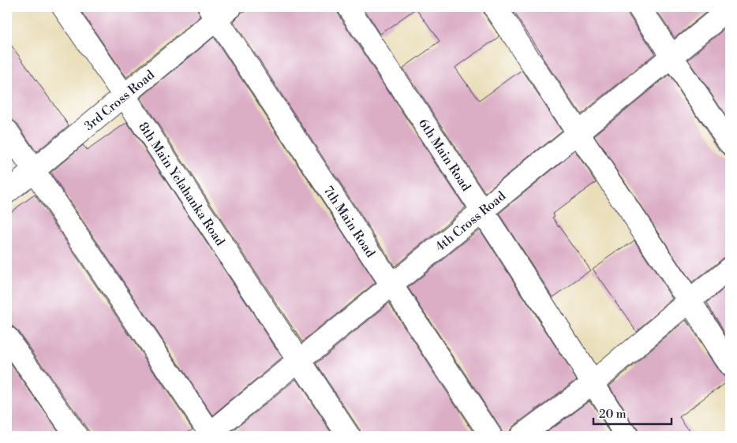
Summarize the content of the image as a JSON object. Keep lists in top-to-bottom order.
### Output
{
  "streets": {
    "street": [
      "3rd Cross Road",
      "6th Main Road",
      "8th Main Yelahanka Road",
      "7th Main Road",
      "4th Cross Road"
    ]
  },
  "crossings": [
    ["3rd Cross Road", "8th Main Yelahanka Road"],
    ["3rd Cross Road", "7th Main Road"],
    ["6th Main Road", "4th Cross Road"],
    ["8th Main Yelahanka Road", "4th Cross Road"],
    ["7th Main Road", "4th Cross Road"]
  ],
  "scale_bar": "20 m"
}
